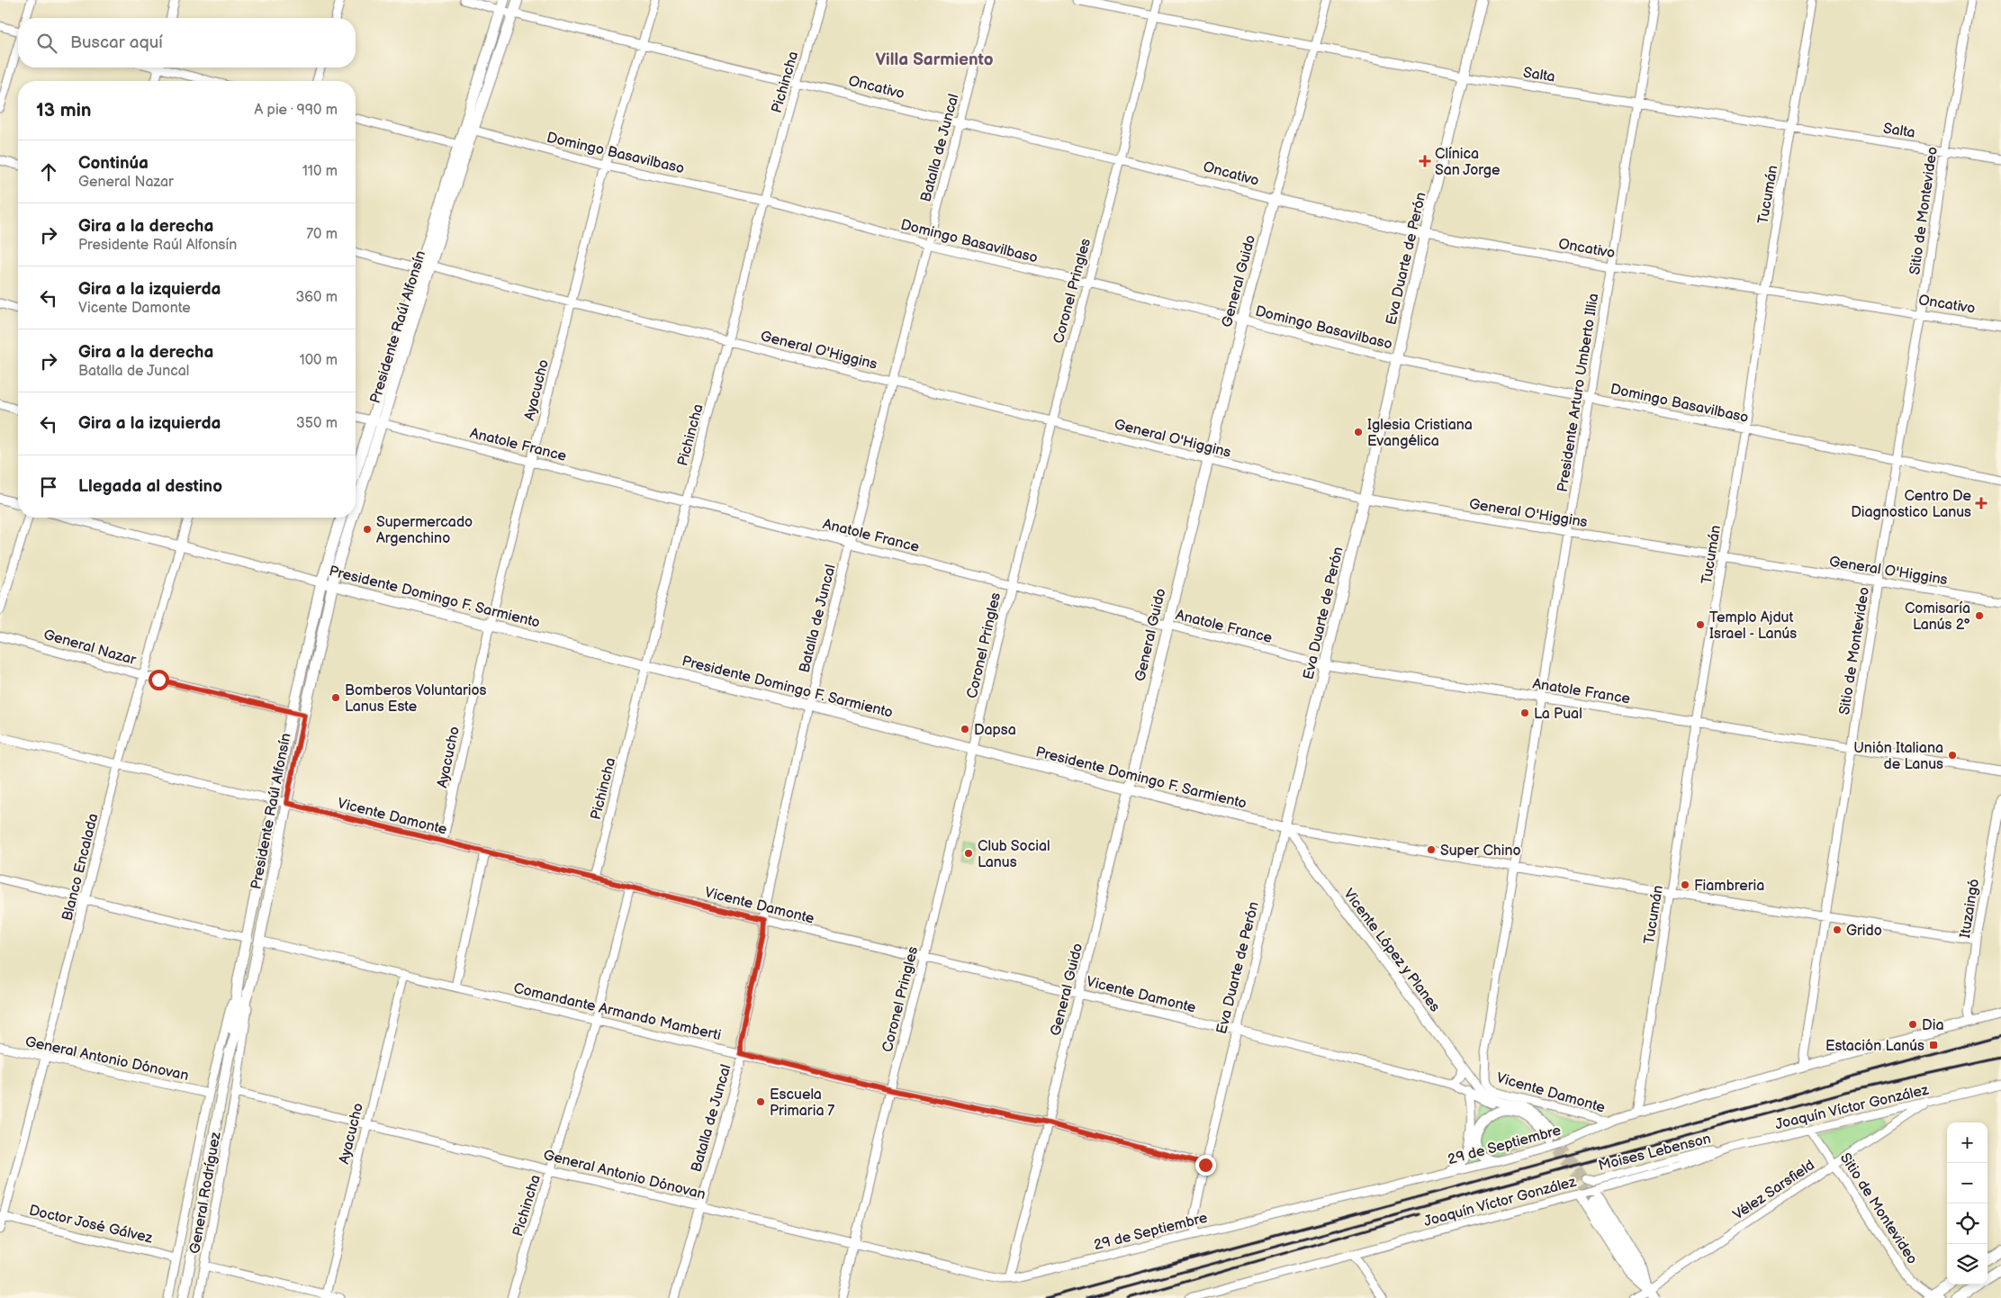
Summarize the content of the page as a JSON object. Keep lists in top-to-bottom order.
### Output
{
  "streets": {
    "main road": [
      "Oncativo",
      "Eva Duarte de Perón",
      "General Guido",
      "Presidente Raúl Alfonsín",
      "Presidente Domingo F. Sarmiento"
    ],
    "street": [
      "Salta",
      "Pichincha",
      "Batalla de Juncal",
      "Domingo Basavilbaso",
      "Tucumán",
      "Sitio de Montevideo",
      "Coronel Pringles",
      "General O'Higgins",
      "Ayacucho",
      "Presidente Arturo Umberto Illia",
      "Anatole France",
      "General Nazar",
      "Vicente Damonte",
      "Blanco Encalada",
      "Ituzaingó",
      "Vicente López y Planes",
      "Comandante Armando Mamberti",
      "General Antonio Dónovan",
      "Joaquín Víctor González",
      "29 de Septiembre",
      "Moises Lebenson",
      "Vélez Sarsfield",
      "General Rodríguez",
      "Doctor José Gálvez"
    ]
  },
  "crossings": [
    ["Salta", "Tucumán"],
    ["Salta", "Sitio de Montevideo"],
    ["Salta", "Eva Duarte de Perón"],
    ["Salta", "General Guido"],
    ["Salta", "Coronel Pringles"],
    ["Salta", "Presidente Arturo Umberto Illia"],
    ["Pichincha", "Oncativo"],
    ["Pichincha", "Domingo Basavilbaso"],
    ["Pichincha", "General O'Higgins"],
    ["Pichincha", "Anatole France"],
    ["Pichincha", "Presidente Domingo F. Sarmiento"],
    ["Pichincha", "Vicente Damonte"],
    ["Pichincha", "Comandante Armando Mamberti"],
    ["Pichincha", "General Antonio Dónovan"],
    ["Oncativo", "Batalla de Juncal"],
    ["Oncativo", "Tucumán"],
    ["Oncativo", "Sitio de Montevideo"],
    ["Oncativo", "Eva Duarte de Perón"],
    ["Oncativo", "General Guido"],
    ["Oncativo", "Coronel Pringles"],
    ["Oncativo", "Presidente Raúl Alfonsín"],
    ["Oncativo", "Ayacucho"],
    ["Oncativo", "Presidente Arturo Umberto Illia"],
    ["Batalla de Juncal", "Domingo Basavilbaso"],
    ["Batalla de Juncal", "General O'Higgins"],
    ["Batalla de Juncal", "Anatole France"],
    ["Batalla de Juncal", "Presidente Domingo F. Sarmiento"],
    ["Batalla de Juncal", "Vicente Damonte"],
    ["Batalla de Juncal", "Comandante Armando Mamberti"],
    ["Batalla de Juncal", "General Antonio Dónovan"],
    ["Domingo Basavilbaso", "Tucumán"],
    ["Domingo Basavilbaso", "Sitio de Montevideo"],
    ["Domingo Basavilbaso", "Eva Duarte de Perón"],
    ["Domingo Basavilbaso", "General Guido"],
    ["Domingo Basavilbaso", "Coronel Pringles"],
    ["Domingo Basavilbaso", "Presidente Raúl Alfonsín"],
    ["Domingo Basavilbaso", "Ayacucho"],
    ["Domingo Basavilbaso", "Presidente Arturo Umberto Illia"],
    ["Tucumán", "General O'Higgins"],
    ["Tucumán", "Anatole France"],
    ["Tucumán", "Presidente Domingo F. Sarmiento"],
    ["Tucumán", "29 de Septiembre"],
    ["Sitio de Montevideo", "General O'Higgins"],
    ["Sitio de Montevideo", "Anatole France"],
    ["Sitio de Montevideo", "Presidente Domingo F. Sarmiento"],
    ["Sitio de Montevideo", "Joaquín Víctor González"],
    ["Sitio de Montevideo", "29 de Septiembre"],
    ["Sitio de Montevideo", "Vélez Sarsfield"],
    ["Eva Duarte de Perón", "General O'Higgins"],
    ["Eva Duarte de Perón", "Anatole France"],
    ["Eva Duarte de Perón", "Presidente Domingo F. Sarmiento"],
    ["Eva Duarte de Perón", "Vicente Damonte"],
    ["Eva Duarte de Perón", "Vicente López y Planes"],
    ["Eva Duarte de Perón", "Comandante Armando Mamberti"],
    ["Eva Duarte de Perón", "29 de Septiembre"],
    ["General Guido", "General O'Higgins"],
    ["General Guido", "Anatole France"],
    ["General Guido", "Presidente Domingo F. Sarmiento"],
    ["General Guido", "Vicente Damonte"],
    ["General Guido", "Comandante Armando Mamberti"],
    ["General Guido", "General Antonio Dónovan"],
    ["General Guido", "29 de Septiembre"],
    ["Coronel Pringles", "General O'Higgins"],
    ["Coronel Pringles", "Anatole France"],
    ["Coronel Pringles", "Presidente Domingo F. Sarmiento"],
    ["Coronel Pringles", "Vicente Damonte"],
    ["Coronel Pringles", "Comandante Armando Mamberti"],
    ["Coronel Pringles", "General Antonio Dónovan"],
    ["Presidente Raúl Alfonsín", "General O'Higgins"],
    ["Presidente Raúl Alfonsín", "Anatole France"],
    ["Presidente Raúl Alfonsín", "Presidente Domingo F. Sarmiento"],
    ["Presidente Raúl Alfonsín", "General Nazar"],
    ["Presidente Raúl Alfonsín", "Vicente Damonte"],
    ["Presidente Raúl Alfonsín", "Comandante Armando Mamberti"],
    ["Presidente Raúl Alfonsín", "General Antonio Dónovan"],
    ["Presidente Raúl Alfonsín", "General Rodríguez"],
    ["General O'Higgins", "Ayacucho"],
    ["General O'Higgins", "Presidente Arturo Umberto Illia"],
    ["Ayacucho", "Anatole France"],
    ["Ayacucho", "Presidente Domingo F. Sarmiento"],
    ["Ayacucho", "Vicente Damonte"],
    ["Ayacucho", "Comandante Armando Mamberti"],
    ["Ayacucho", "General Antonio Dónovan"],
    ["Presidente Arturo Umberto Illia", "Anatole France"],
    ["Presidente Arturo Umberto Illia", "Presidente Domingo F. Sarmiento"],
    ["Presidente Arturo Umberto Illia", "Vicente Damonte"],
    ["Presidente Arturo Umberto Illia", "Vicente López y Planes"],
    ["Presidente Domingo F. Sarmiento", "Blanco Encalada"],
    ["Presidente Domingo F. Sarmiento", "Ituzaingó"],
    ["Presidente Domingo F. Sarmiento", "Vicente López y Planes"],
    ["General Nazar", "Blanco Encalada"],
    ["Vicente Damonte", "Blanco Encalada"],
    ["Vicente Damonte", "Vicente López y Planes"],
    ["Vicente Damonte", "29 de Septiembre"],
    ["Blanco Encalada", "General Antonio Dónovan"],
    ["Blanco Encalada", "Doctor José Gálvez"],
    ["Ituzaingó", "29 de Septiembre"],
    ["General Antonio Dónovan", "29 de Septiembre"],
    ["General Antonio Dónovan", "General Rodríguez"],
    ["Joaquín Víctor González", "Moises Lebenson"],
    ["Joaquín Víctor González", "Vélez Sarsfield"],
    ["General Rodríguez", "Doctor José Gálvez"]
  ],
  "districts": ["Villa Sarmiento"],
  "places": {
    "health": ["Clínica San Jorge", "Centro De Diagnostico Lanus"],
    "other": [
      "Iglesia Cristiana Evangélica",
      "Supermercado Argenchino",
      "Comisaría Lanús 2°",
      "Templo Ajdut Israel - Lanús",
      "Bomberos Voluntarios Lanus Este",
      "La Pual",
      "Dapsa",
      "Unión Italiana de Lanus",
      "Super Chino",
      "Club Social Lanus",
      "Fiambreria",
      "Grido",
      "Dia",
      "Escuela Primaria 7"
    ],
    "transit": ["Estación Lanús"]
  },
  "page": {
    "search": "Buscar aquí",
    "heading": ["13 min", "A pie · 990 m"],
    "list": [
      ["Continúa", "General Nazar", "110 m"],
      ["Gira a la derecha", "Presidente Raúl Alfonsín", "70 m"],
      ["Gira a la izquierda", "Vicente Damonte", "360 m"],
      ["Gira a la derecha", "Batalla de Juncal", "100 m"],
      ["Gira a la izquierda", "350 m"],
      "Llegada al destino"
    ],
    "map_buttons": ["+", "−"]
  }
}
